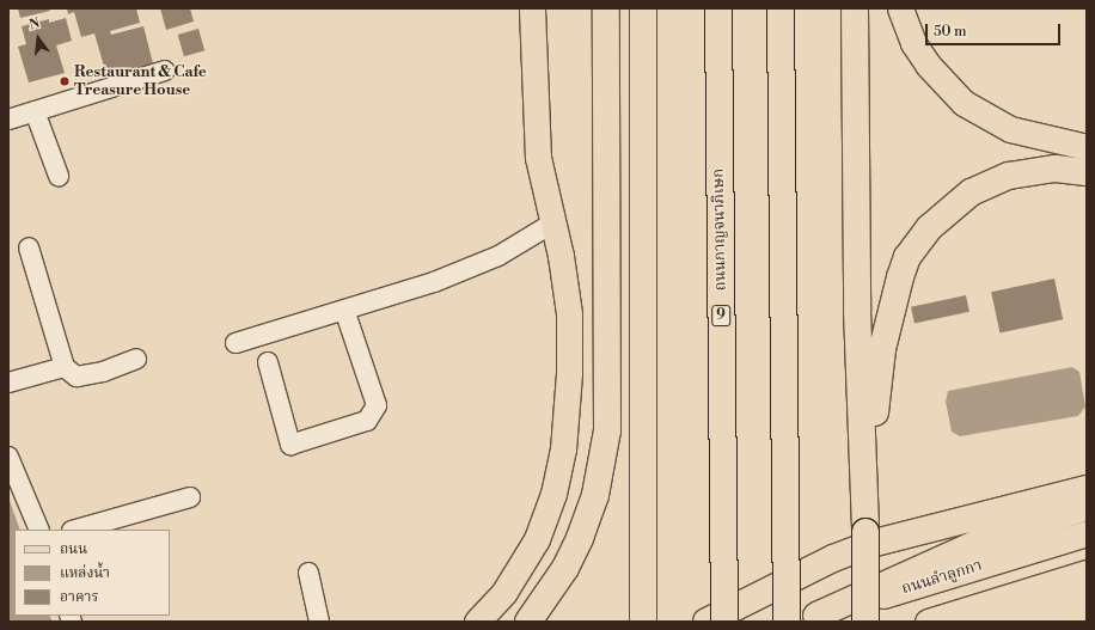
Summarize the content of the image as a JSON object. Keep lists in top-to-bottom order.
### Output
{
  "streets": {
    "highway": ["ถนนกาญจนาภิเษก", "9"],
    "main road": ["ถนนลำลูกกา"]
  },
  "places": ["Restaurant & Cafe Treasure House"],
  "legend": ["ถนน", "แหล่งน้ำ", "อาคาร"],
  "scale_bar": "50 m",
  "north": "top"
}
